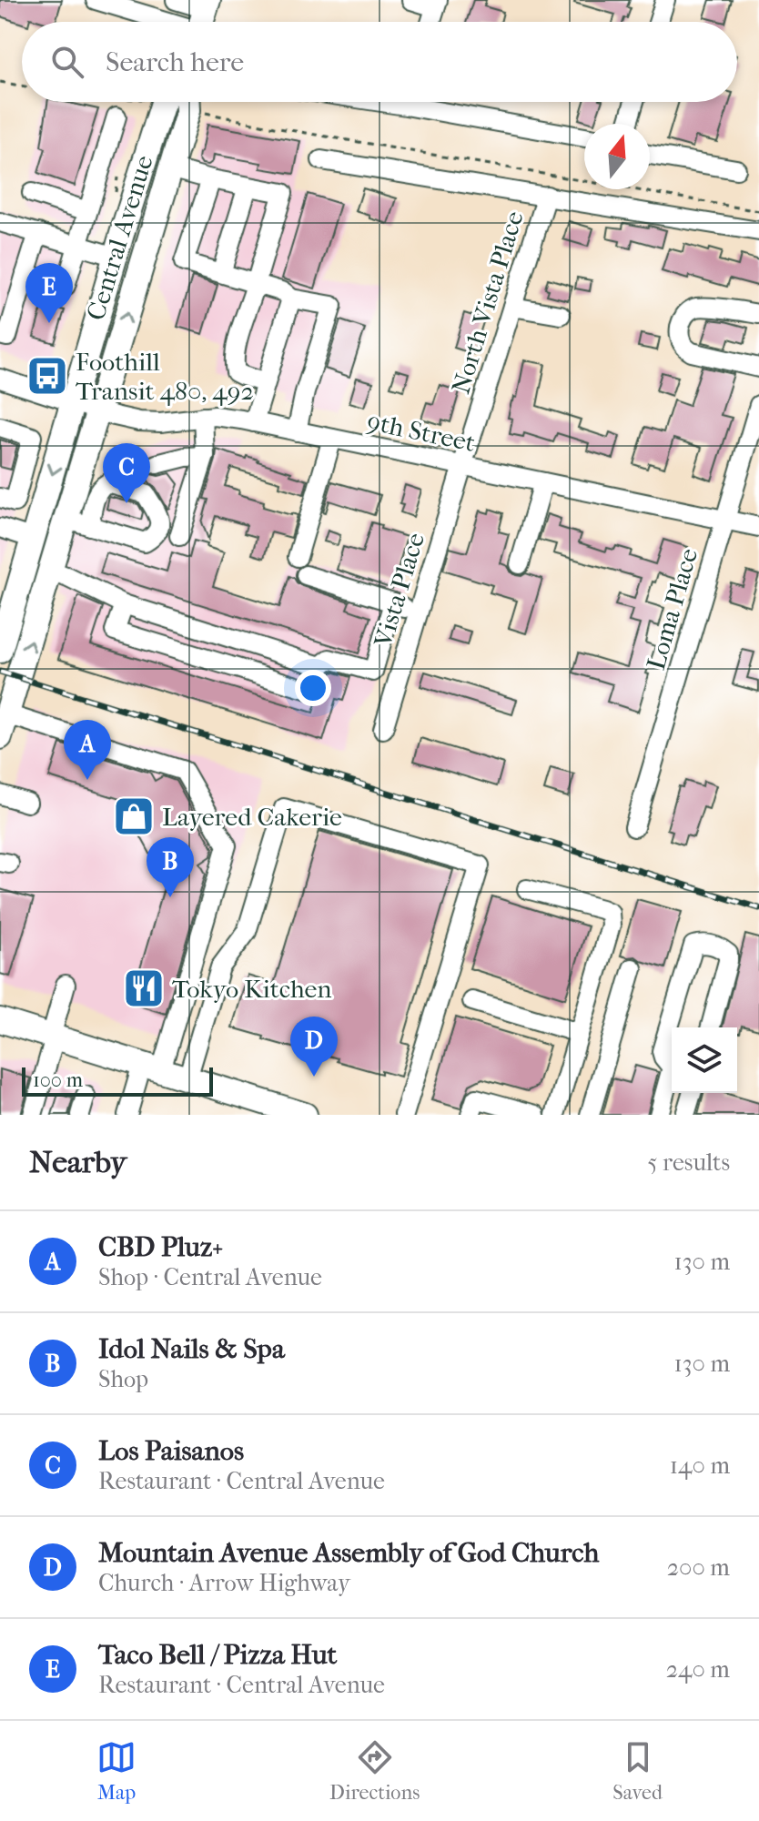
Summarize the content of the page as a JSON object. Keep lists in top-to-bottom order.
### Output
{
  "streets": {
    "main road": ["Central Avenue"],
    "street": [
      "North Vista Place",
      "9th Street",
      "Vista Place",
      "Loma Place"
    ]
  },
  "crossings": [
    ["Central Avenue", "9th Street"],
    ["North Vista Place", "9th Street"],
    ["North Vista Place", "Vista Place"],
    ["9th Street", "Vista Place"],
    ["9th Street", "Loma Place"]
  ],
  "places": {
    "bus stop": ["Foothill Transit 480, 492"],
    "shop": ["Layered Cakerie"],
    "restaurant": ["Tokyo Kitchen"]
  },
  "scale_bar": "100 m",
  "north": "top",
  "page": {
    "search": "Search here",
    "pins": [
      "E",
      "C",
      "A",
      "B",
      "D"
    ],
    "scale": "100 m",
    "heading": ["Nearby", "5 results"],
    "list": [
      {
        "mark": "A",
        "name": "CBD Pluz+",
        "note": "Shop · Central Avenue",
        "value": "130 m"
      },
      {
        "mark": "B",
        "name": "Idol Nails & Spa",
        "note": "Shop",
        "value": "130 m"
      },
      {
        "mark": "C",
        "name": "Los Paisanos",
        "note": "Restaurant · Central Avenue",
        "value": "140 m"
      },
      {
        "mark": "D",
        "name": "Mountain Avenue Assembly of God Church",
        "note": "Church · Arrow Highway",
        "value": "200 m"
      },
      {
        "mark": "E",
        "name": "Taco Bell / Pizza Hut",
        "note": "Restaurant · Central Avenue",
        "value": "240 m"
      }
    ],
    "nav": ["Map", "Directions", "Saved"]
  }
}
